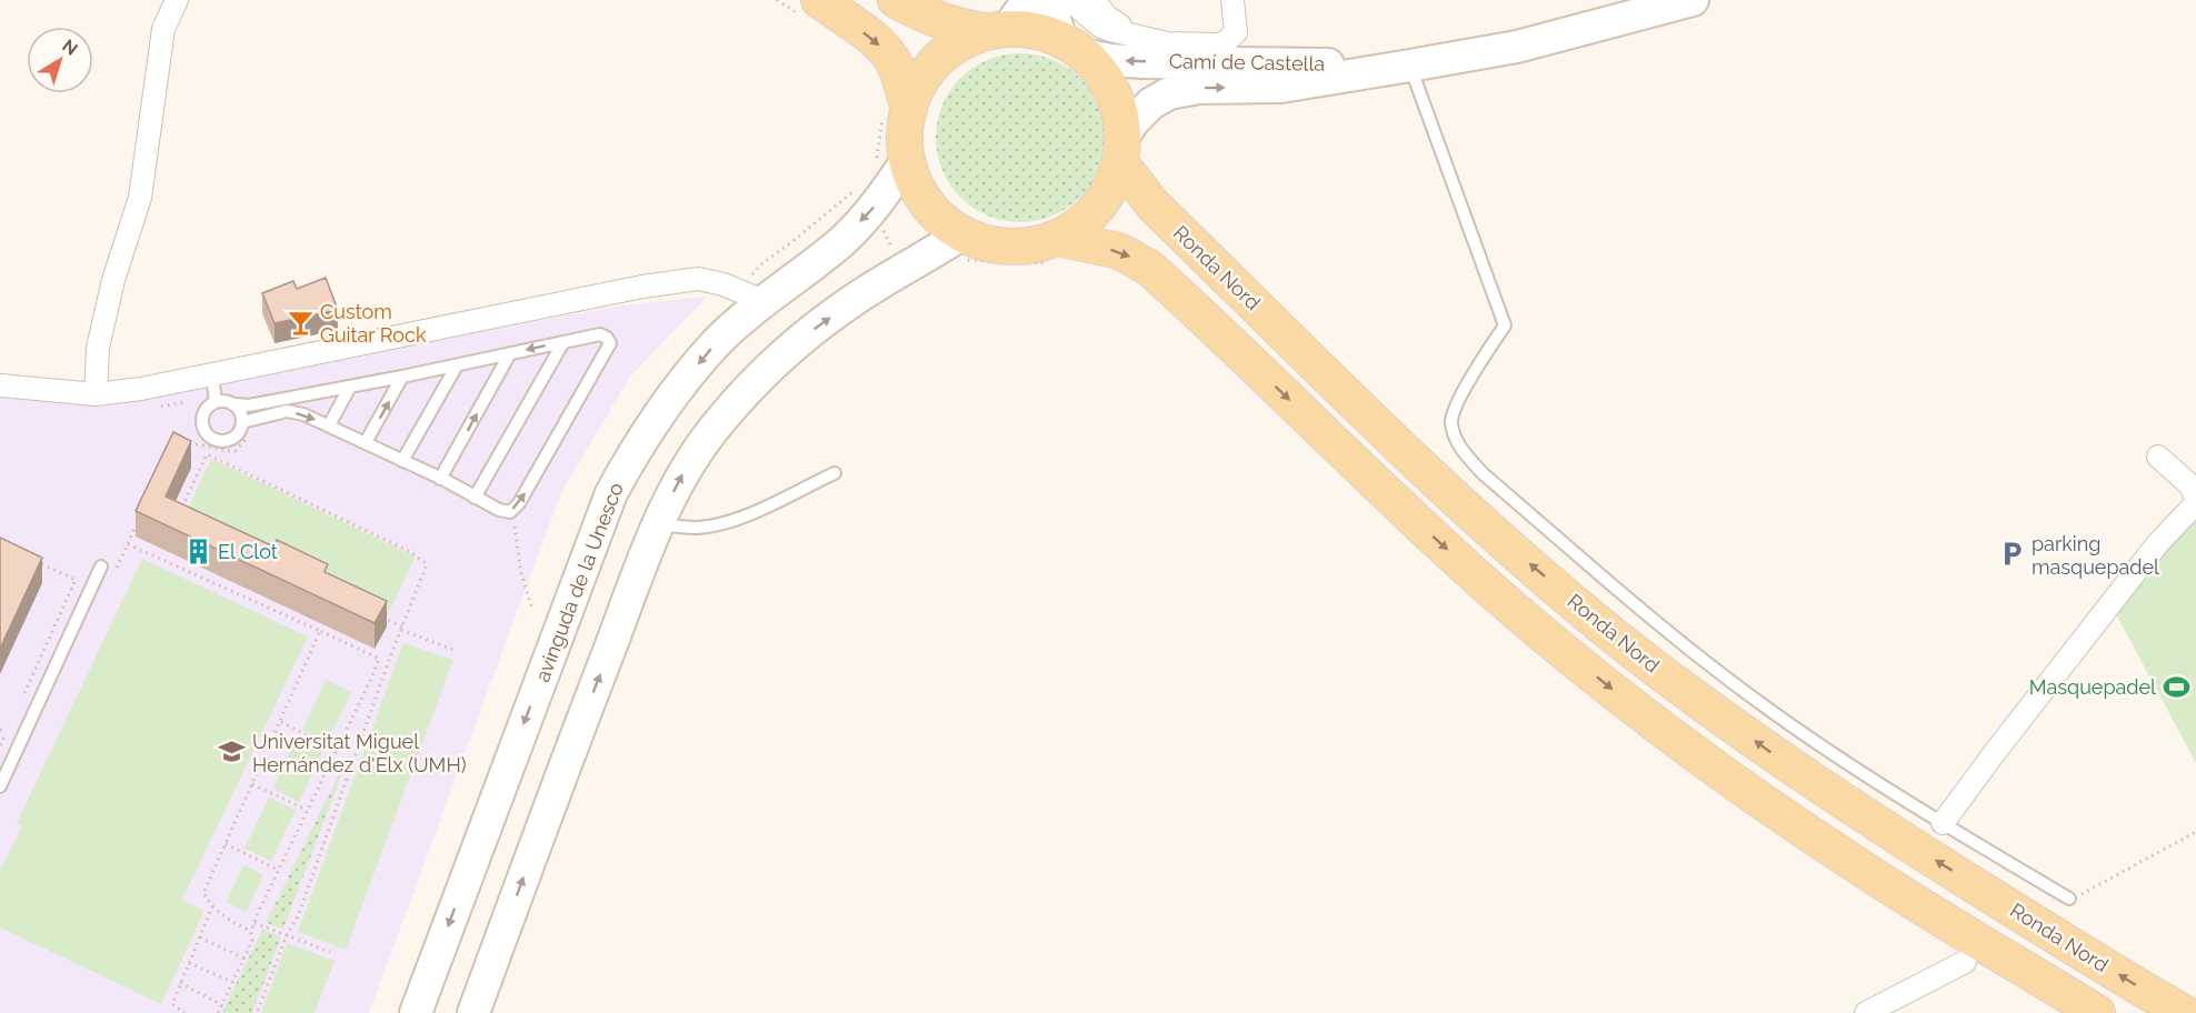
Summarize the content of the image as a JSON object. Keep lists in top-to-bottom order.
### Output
{
  "streets": {
    "main road": ["Camí de Castella", "Ronda Nord", "avinguda de la Unesco"]
  },
  "crossings": [
    ["Camí de Castella", "Ronda Nord"],
    ["Camí de Castella", "avinguda de la Unesco"],
    ["Ronda Nord", "avinguda de la Unesco"]
  ],
  "places": {
    "bar": ["Custom Guitar Rock"],
    "building": ["El Clot"],
    "parking": ["parking masquepadel"],
    "sports": ["Masquepadel"],
    "school or university": ["Universitat Miguel Hernández d'Elx (UMH)"]
  },
  "north": "top right"
}
